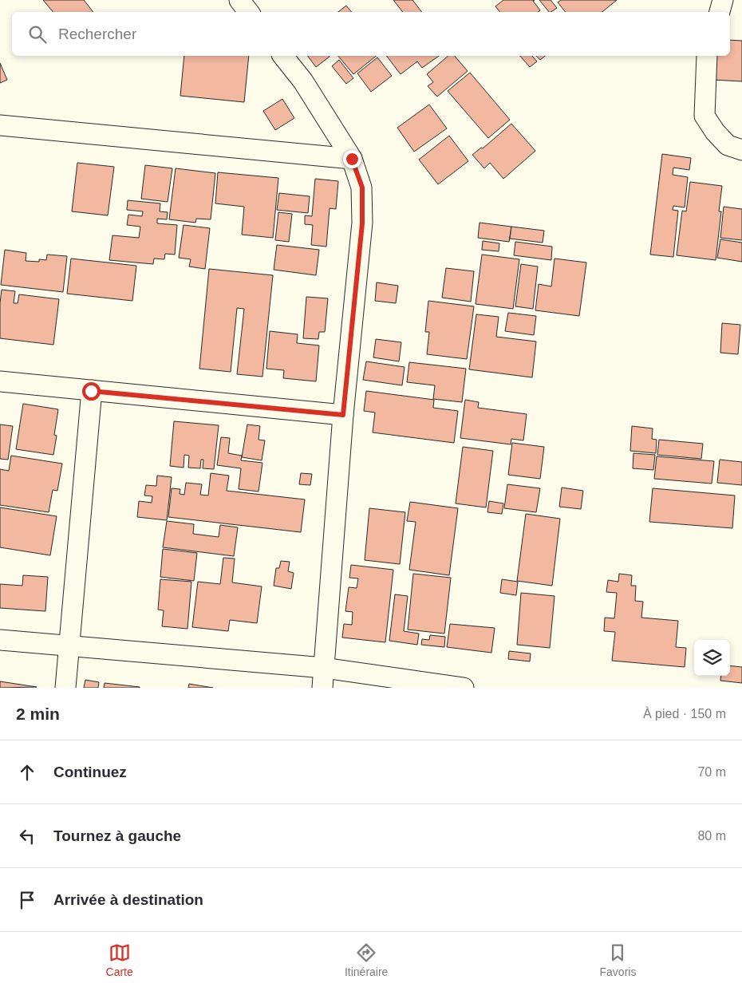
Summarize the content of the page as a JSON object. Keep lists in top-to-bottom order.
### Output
{
  "page": {
    "search": "Rechercher",
    "heading": ["2 min", "À pied · 150 m"],
    "list": [
      ["Continuez", "70 m"],
      ["Tournez à gauche", "80 m"],
      "Arrivée à destination"
    ],
    "nav": ["Carte", "Itinéraire", "Favoris"]
  }
}
